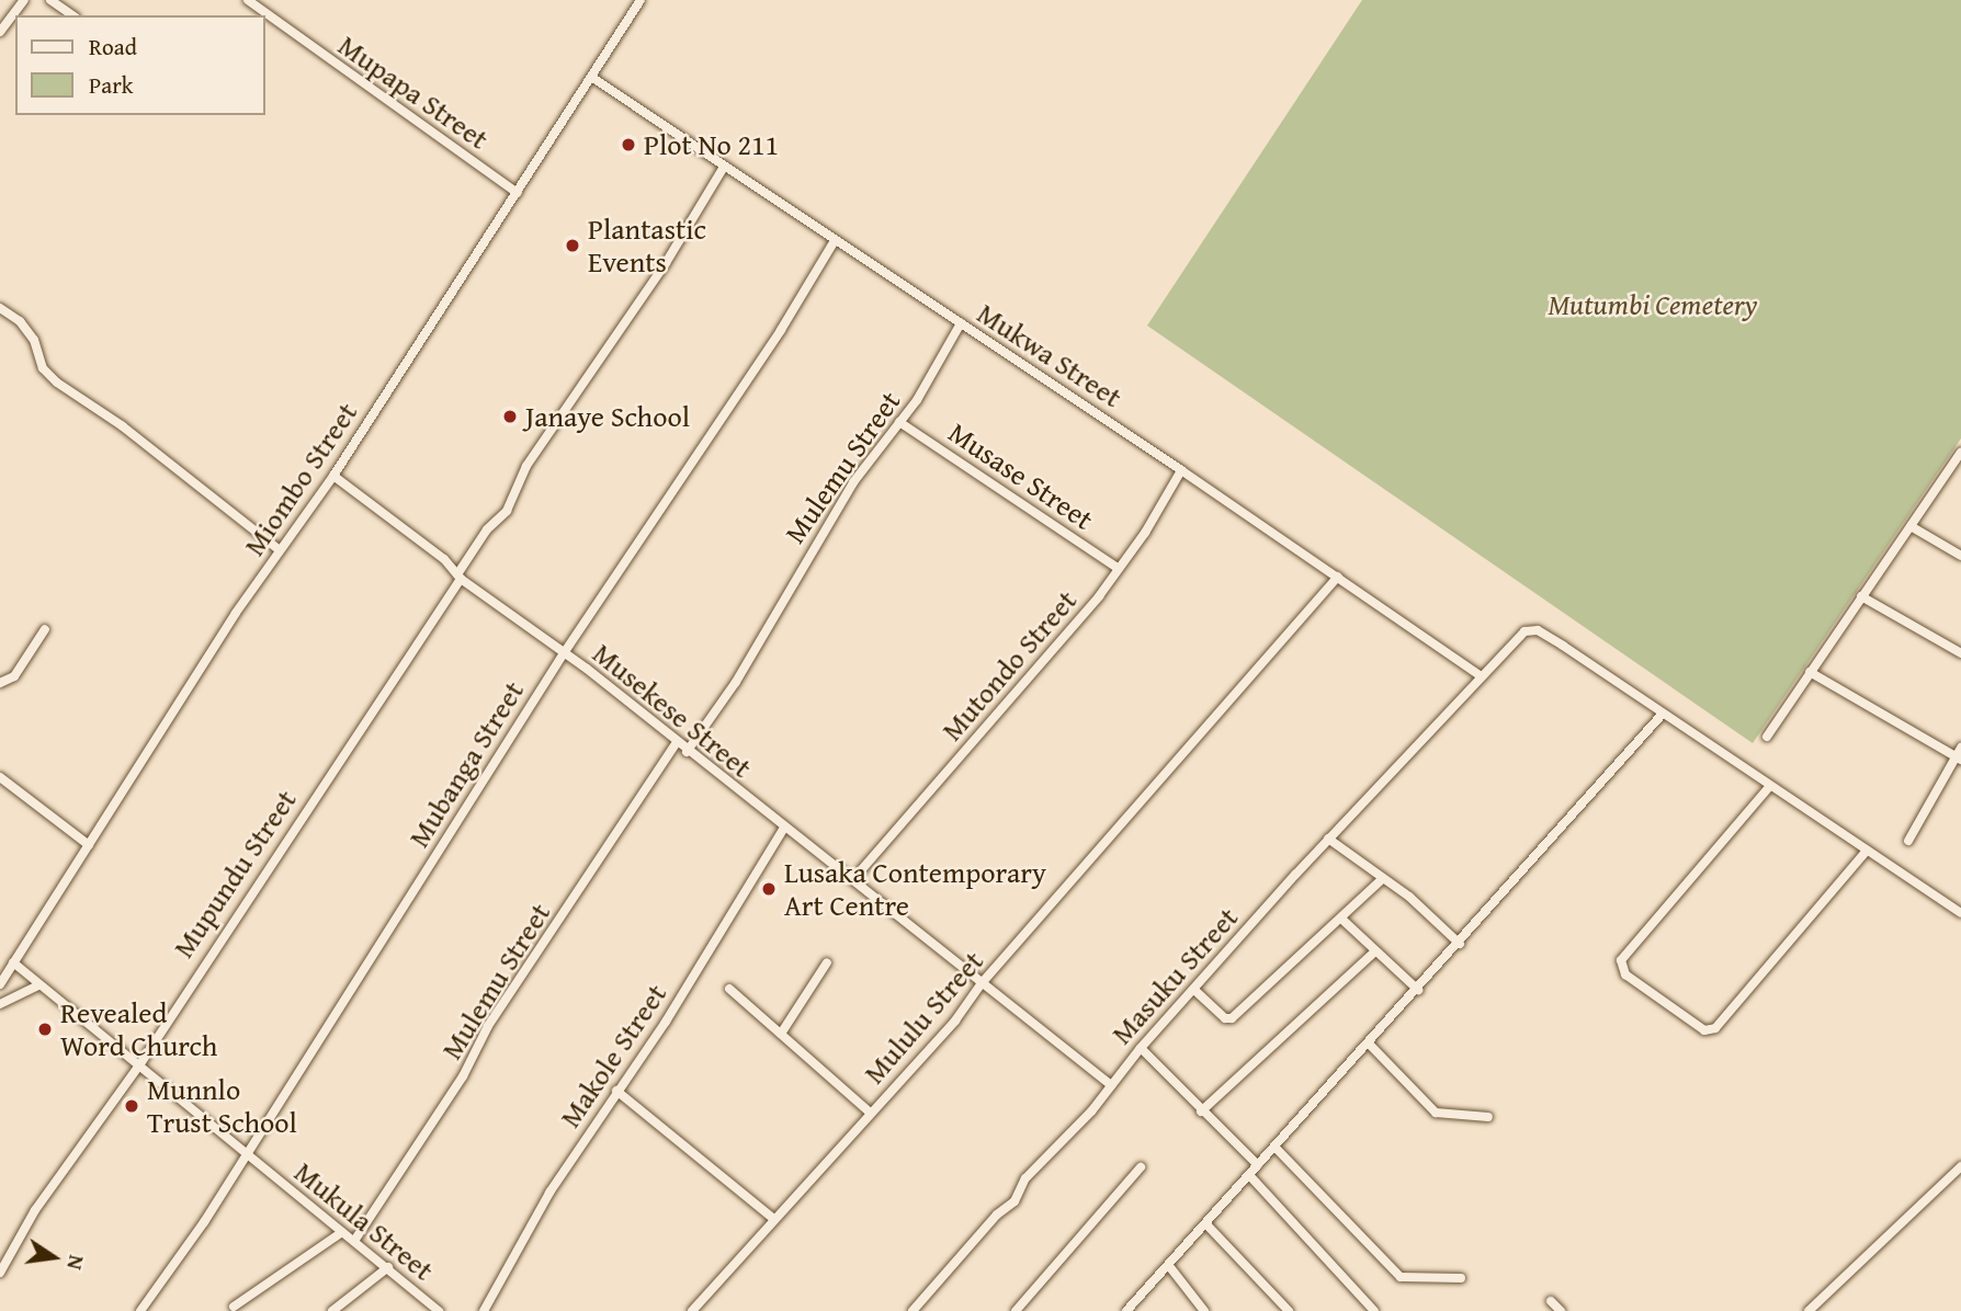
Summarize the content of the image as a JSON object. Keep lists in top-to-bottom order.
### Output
{
  "streets": {
    "street": [
      "Mupapa Street",
      "Mukwa Street",
      "Mulemu Street",
      "Musase Street",
      "Miombo Street",
      "Mutondo Street",
      "Musekese Street",
      "Mubanga Street",
      "Mupundu Street",
      "Masuku Street",
      "Mululu Street",
      "Makole Street",
      "Mukula Street"
    ]
  },
  "crossings": [
    ["Mupapa Street", "Miombo Street"],
    ["Mukwa Street", "Mulemu Street"],
    ["Mukwa Street", "Miombo Street"],
    ["Mukwa Street", "Mutondo Street"],
    ["Mukwa Street", "Mubanga Street"],
    ["Mukwa Street", "Mupundu Street"],
    ["Mukwa Street", "Masuku Street"],
    ["Mukwa Street", "Mululu Street"],
    ["Mulemu Street", "Musase Street"],
    ["Mulemu Street", "Musekese Street"],
    ["Mulemu Street", "Mukula Street"],
    ["Musase Street", "Mutondo Street"],
    ["Miombo Street", "Musekese Street"],
    ["Miombo Street", "Mukula Street"],
    ["Mutondo Street", "Musekese Street"],
    ["Musekese Street", "Mubanga Street"],
    ["Musekese Street", "Mupundu Street"],
    ["Musekese Street", "Masuku Street"],
    ["Musekese Street", "Mululu Street"],
    ["Musekese Street", "Makole Street"],
    ["Mubanga Street", "Mukula Street"],
    ["Mupundu Street", "Mukula Street"]
  ],
  "parks": ["Mutumbi Cemetery"],
  "places": [
    "Plot No 211",
    "Plantastic Events",
    "Janaye School",
    "Lusaka Contemporary Art Centre",
    "Revealed Word Church",
    "Munnlo Trust School"
  ],
  "legend": ["Road", "Park"],
  "north": "right"
}
